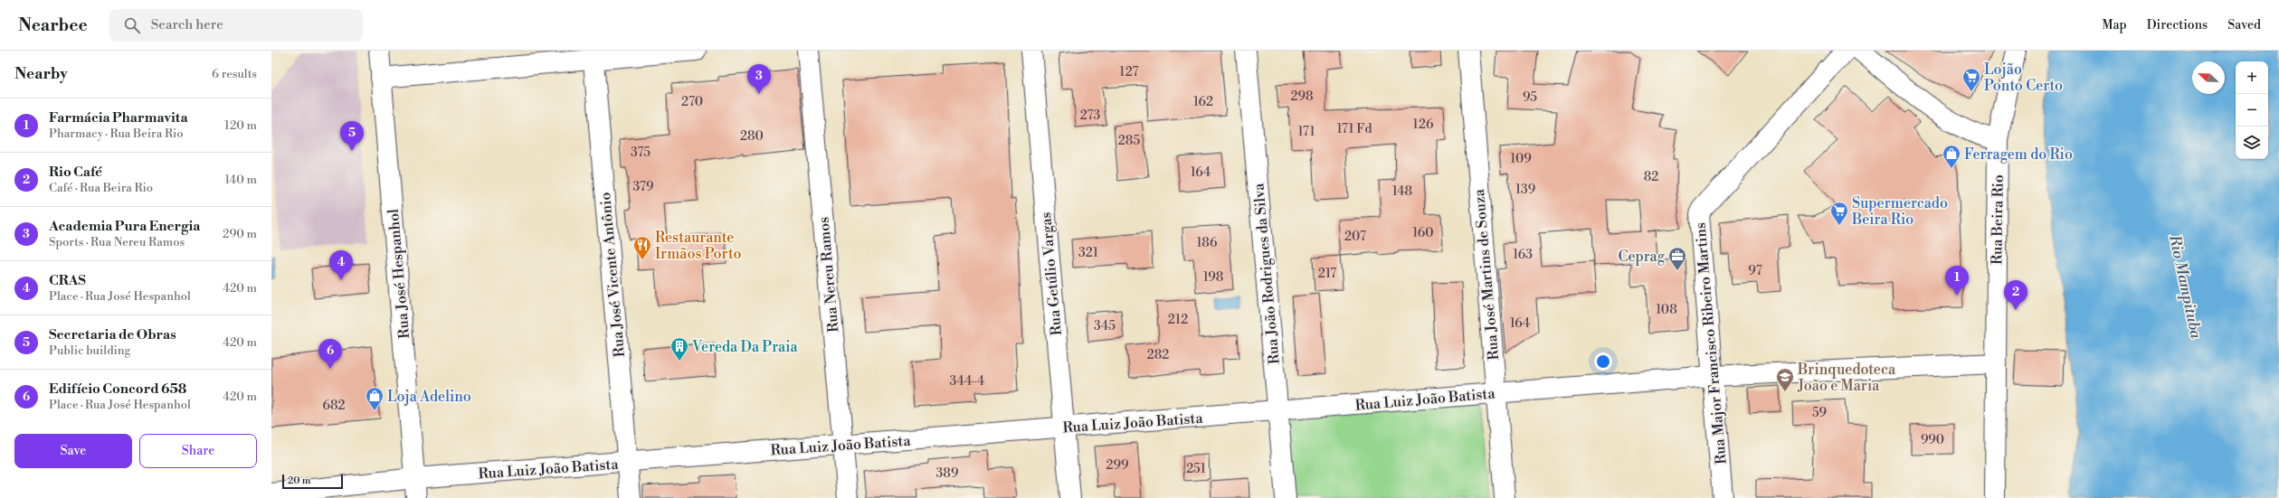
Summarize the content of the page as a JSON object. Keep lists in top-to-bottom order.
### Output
{
  "streets": {
    "street": [
      "Rua Beira Rio",
      "Rua José Hespanhol",
      "Rua Getúlio Vargas",
      "Rua João Rodrigues da Silva",
      "Rua José Vicente Antônio",
      "Rua Nereu Ramos",
      "Rua José Martins de Souza",
      "Rua Major Francisco Ribeiro Martins",
      "Rua Luiz João Batista"
    ]
  },
  "crossings": [
    ["Rua Beira Rio", "Rua Luiz João Batista"],
    ["Rua José Hespanhol", "Rua Luiz João Batista"],
    ["Rua Getúlio Vargas", "Rua Luiz João Batista"],
    ["Rua João Rodrigues da Silva", "Rua Luiz João Batista"],
    ["Rua José Vicente Antônio", "Rua Luiz João Batista"],
    ["Rua Nereu Ramos", "Rua Luiz João Batista"],
    ["Rua José Martins de Souza", "Rua Luiz João Batista"],
    ["Rua Major Francisco Ribeiro Martins", "Rua Luiz João Batista"]
  ],
  "water": ["Rio Mampituba"],
  "places": {
    "supermarket": ["Lojão Ponto Certo", "Supermercado Beira Rio"],
    "shop": ["Ferragem do Rio", "Loja Adelino"],
    "restaurant": ["Restaurante Irmãos Porto"],
    "office": ["Ceprag"],
    "building": ["Vereda Da Praia"],
    "school or university": ["Brinquedoteca João e Maria"]
  },
  "house_numbers": [
    "127",
    "298",
    "95",
    "270",
    "162",
    "273",
    "126",
    "171 Fd",
    "171",
    "280",
    "285",
    "375",
    "109",
    "164",
    "82",
    "379",
    "139",
    "148",
    "160",
    "207",
    "186",
    "321",
    "163",
    "97",
    "217",
    "198",
    "108",
    "212",
    "164",
    "345",
    "282",
    "344-4",
    "682",
    "59",
    "990",
    "299",
    "251",
    "389"
  ],
  "scale_bar": "20 m",
  "north": "top left",
  "page": {
    "header": "Nearbee",
    "search": "Search here",
    "nav": ["Map", "Directions", "Saved"],
    "heading": ["Nearby", "6 results"],
    "map_buttons": ["+", "−"],
    "pins": [
      "3",
      "5",
      "4",
      "1",
      "2",
      "6"
    ],
    "list": [
      {
        "mark": "1",
        "name": "Farmácia Pharmavita",
        "note": "Pharmacy · Rua Beira Rio",
        "value": "120 m"
      },
      {
        "mark": "2",
        "name": "Rio Café",
        "note": "Café · Rua Beira Rio",
        "value": "140 m"
      },
      {
        "mark": "3",
        "name": "Academia Pura Energia",
        "note": "Sports · Rua Nereu Ramos",
        "value": "290 m"
      },
      {
        "mark": "4",
        "name": "CRAS",
        "note": "Place · Rua José Hespanhol",
        "value": "420 m"
      },
      {
        "mark": "5",
        "name": "Secretaria de Obras",
        "note": "Public building",
        "value": "420 m"
      },
      {
        "mark": "6",
        "name": "Edifício Concord 658",
        "note": "Place · Rua José Hespanhol",
        "value": "420 m"
      }
    ],
    "buttons": ["Save", "Share"],
    "scale": "20 m"
  }
}
